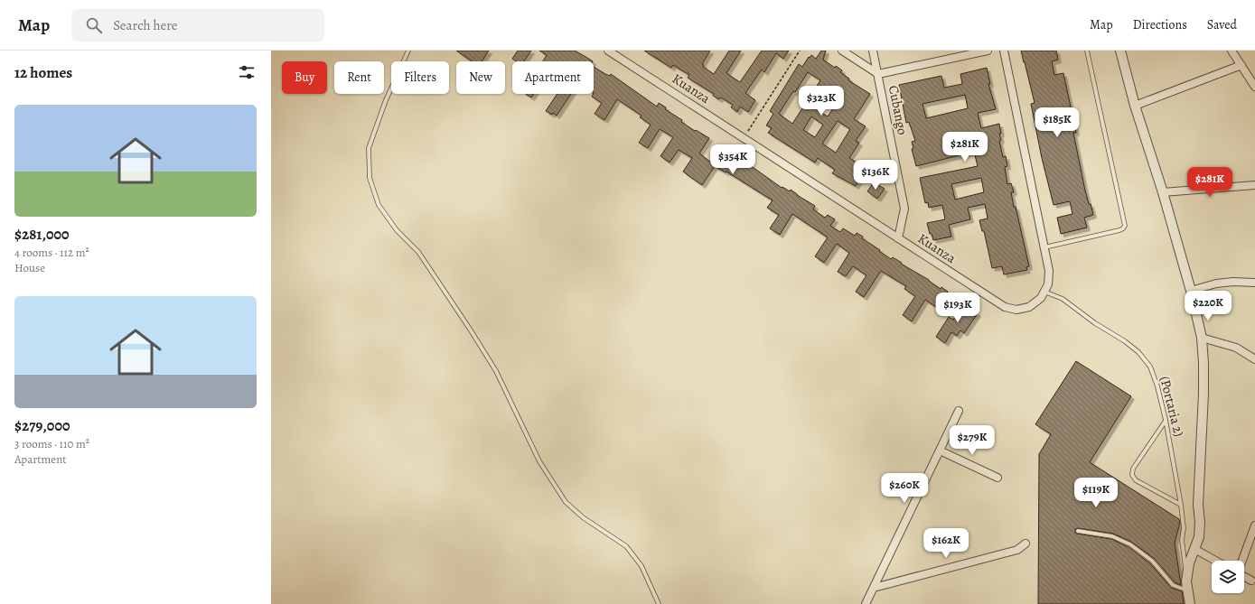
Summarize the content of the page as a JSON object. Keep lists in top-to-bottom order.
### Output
{
  "streets": {
    "street": ["Kuanza", "Cubango"],
    "lane": ["(Portaria 2)"]
  },
  "crossings": [
    ["Kuanza", "Cubango"],
    ["Kuanza", "(Portaria 2)"]
  ],
  "page": {
    "header": "Map",
    "search": "Search here",
    "nav": ["Map", "Directions", "Saved"],
    "heading": "12 homes",
    "chip": [
      "Buy",
      "Rent",
      "Filters",
      "New",
      "Apartment"
    ],
    "price": [
      "$323K",
      "$185K",
      "$281K",
      "$354K",
      "$136K",
      "$281K",
      "$220K",
      "$193K",
      "$279K",
      "$260K",
      "$119K",
      "$162K"
    ],
    "list": [
      {
        "name": "$281,000",
        "note": "4 rooms · 112 m² · House"
      },
      {
        "name": "$279,000",
        "note": "3 rooms · 110 m² · Apartment"
      }
    ]
  }
}
